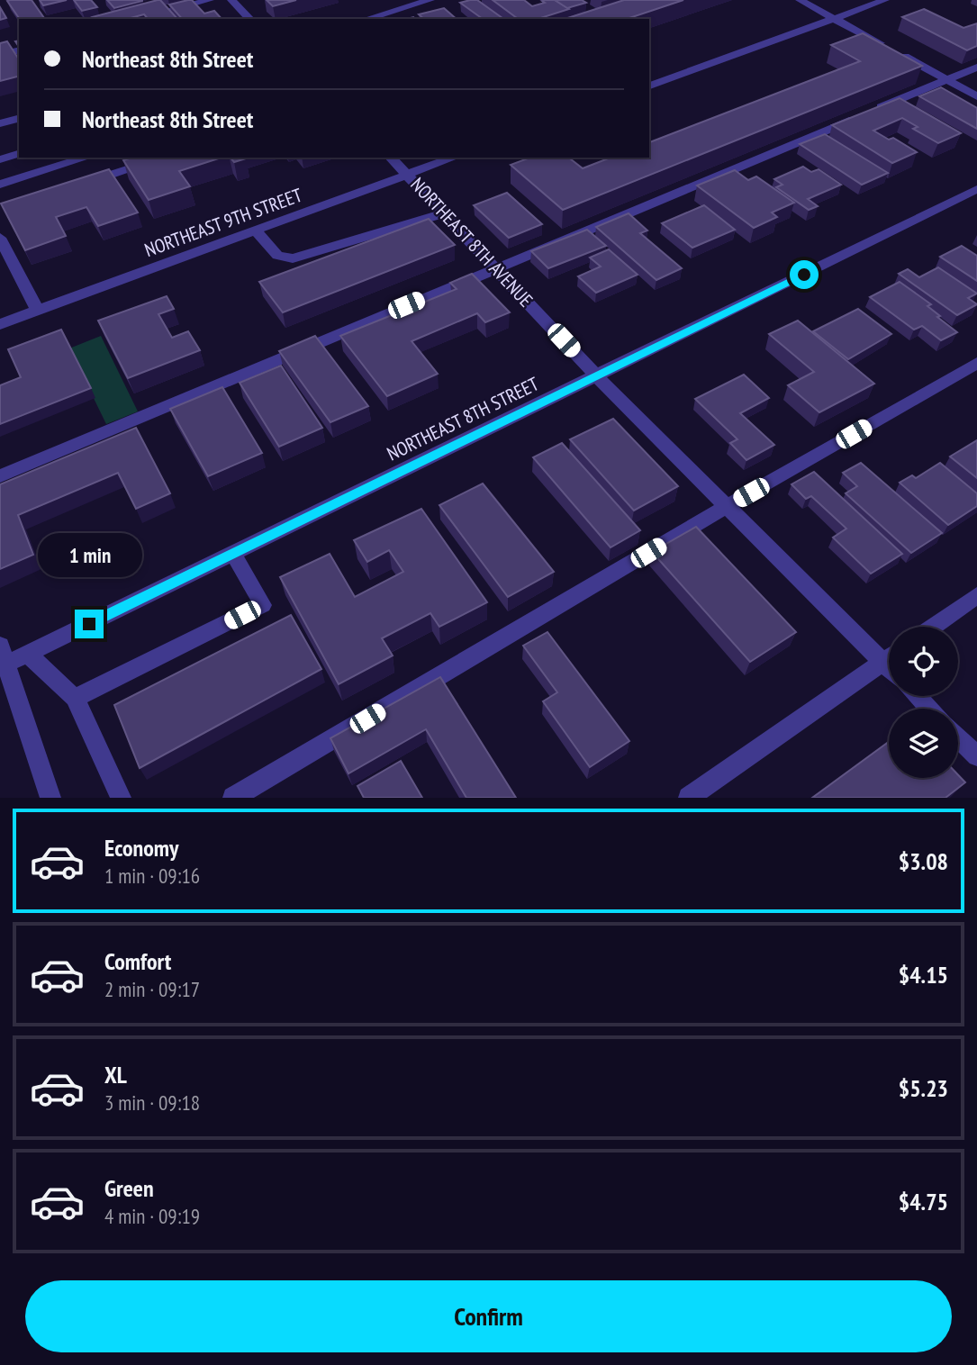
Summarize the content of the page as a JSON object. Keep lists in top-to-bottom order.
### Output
{
  "streets": {
    "street": ["NORTHEAST 9TH STREET", "NORTHEAST 8TH AVENUE", "NORTHEAST 8TH STREET"]
  },
  "crossings": [
    ["NORTHEAST 9TH STREET", "NORTHEAST 8TH AVENUE"],
    ["NORTHEAST 8TH AVENUE", "NORTHEAST 8TH STREET"]
  ],
  "page": {
    "banner": ["Northeast 8th Street", "Northeast 8th Street"],
    "bubble": "1 min",
    "list": [
      {
        "name": "Economy",
        "note": "1 min · 09:16",
        "value": "$3.08"
      },
      {
        "name": "Comfort",
        "note": "2 min · 09:17",
        "value": "$4.15"
      },
      {
        "name": "XL",
        "note": "3 min · 09:18",
        "value": "$5.23"
      },
      {
        "name": "Green",
        "note": "4 min · 09:19",
        "value": "$4.75"
      }
    ],
    "buttons": "Confirm"
  }
}
